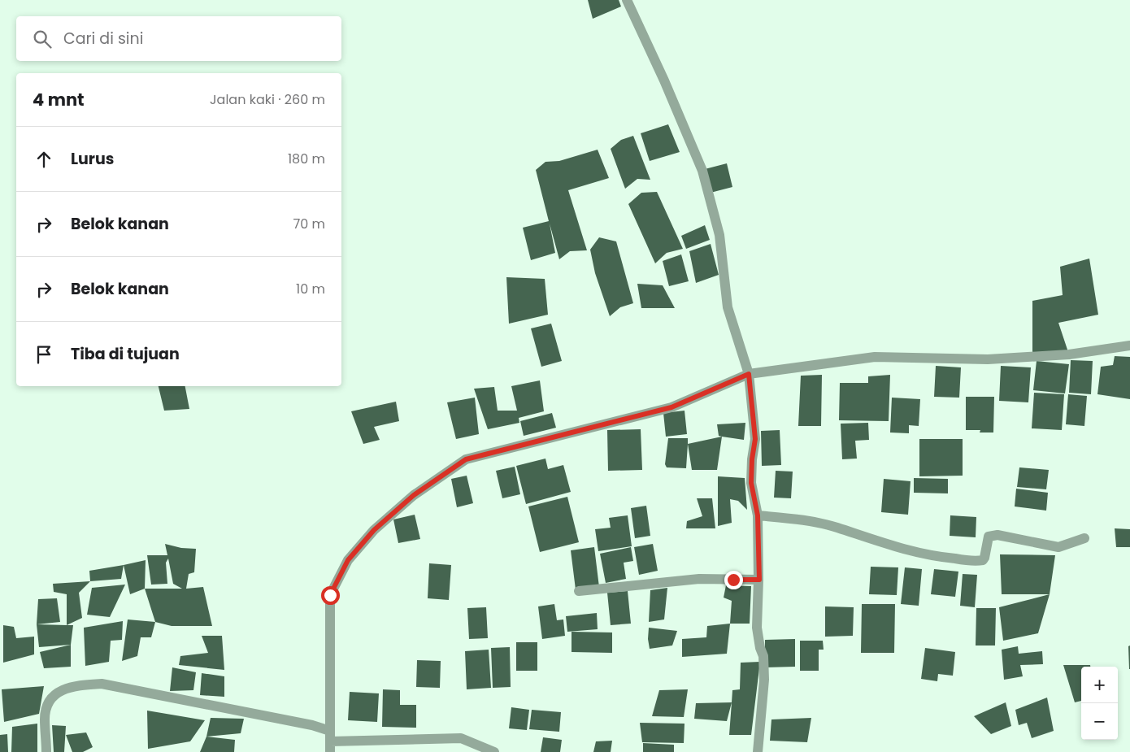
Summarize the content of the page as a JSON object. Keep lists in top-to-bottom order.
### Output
{
  "page": {
    "search": "Cari di sini",
    "heading": ["4 mnt", "Jalan kaki · 260 m"],
    "list": [
      ["Lurus", "180 m"],
      ["Belok kanan", "70 m"],
      ["Belok kanan", "10 m"],
      "Tiba di tujuan"
    ],
    "map_buttons": ["+", "−"]
  }
}
